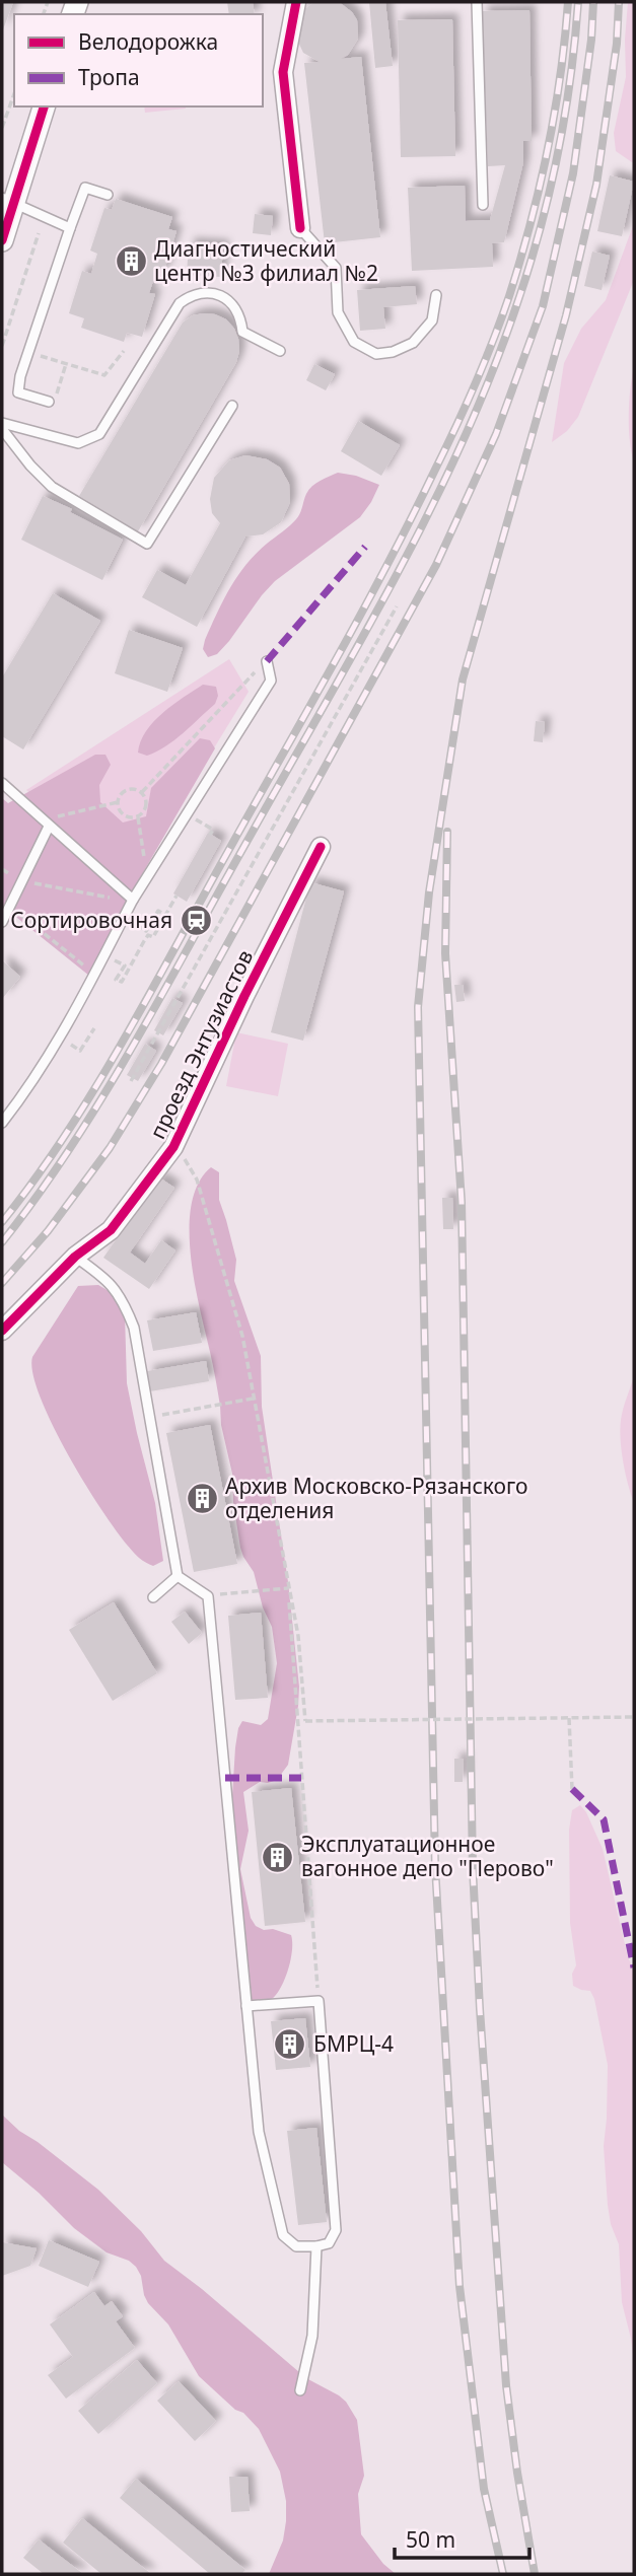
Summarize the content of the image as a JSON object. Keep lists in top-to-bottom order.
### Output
{
  "streets": {
    "street": ["проезд Энтузиастов"]
  },
  "places": {
    "building": [
      "Диагностический центр №3 филиал №2",
      "Архив Московско-Рязанского отделения",
      "Эксплуатационное вагонное депо \"Перово\"",
      "БМРЦ-4"
    ],
    "station": ["Сортировочная"]
  },
  "legend": ["Велодорожка", "Тропа"],
  "scale_bar": "50 m"
}
